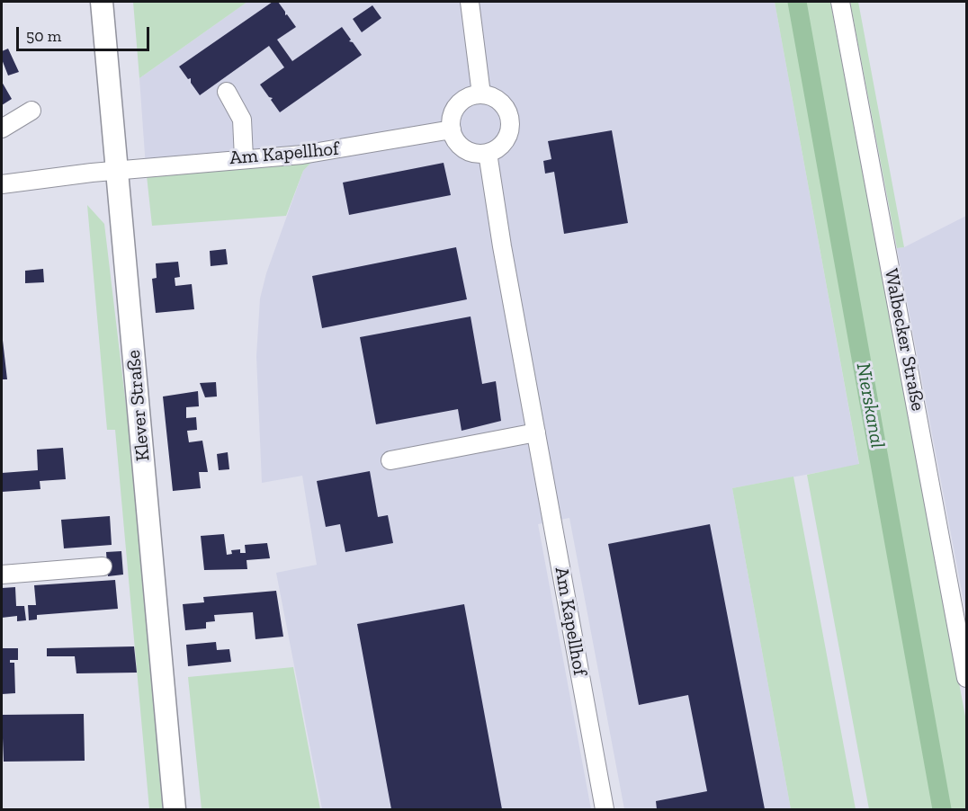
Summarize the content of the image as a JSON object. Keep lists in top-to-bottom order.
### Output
{
  "streets": {
    "main road": ["Klever Straße"],
    "street": ["Am Kapellhof", "Walbecker Straße"]
  },
  "crossings": [
    ["Am Kapellhof", "Klever Straße"]
  ],
  "water": ["Nierskanal"],
  "scale_bar": "50 m"
}
